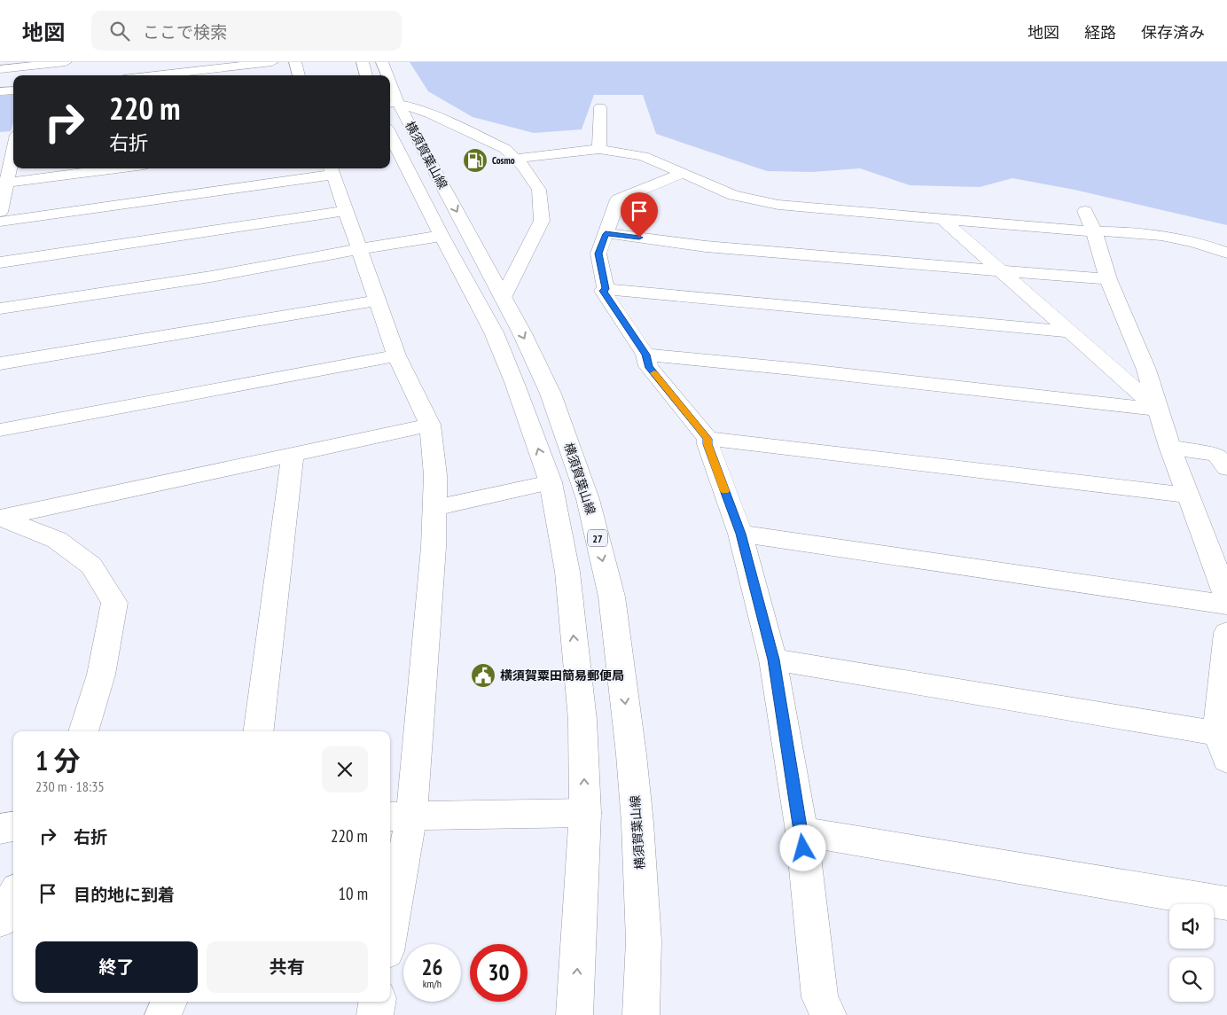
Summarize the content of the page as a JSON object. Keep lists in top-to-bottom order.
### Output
{
  "streets": {
    "street": ["横須賀葉山線", "27"]
  },
  "places": {
    "fuel station": ["Cosmo"],
    "public building": ["横須賀粟田簡易郵便局"]
  },
  "page": {
    "header": "地図",
    "search": "ここで検索",
    "nav": ["地図", "経路", "保存済み"],
    "turn": ["220 m", "右折"],
    "heading": ["1 分", "230 m · 18:35"],
    "list": [
      {
        "name": "右折",
        "value": "220 m"
      },
      {
        "name": "目的地に到着",
        "value": "10 m"
      }
    ],
    "buttons": ["終了", "共有"],
    "speed": "26 km/h",
    "limit": "30"
  }
}
